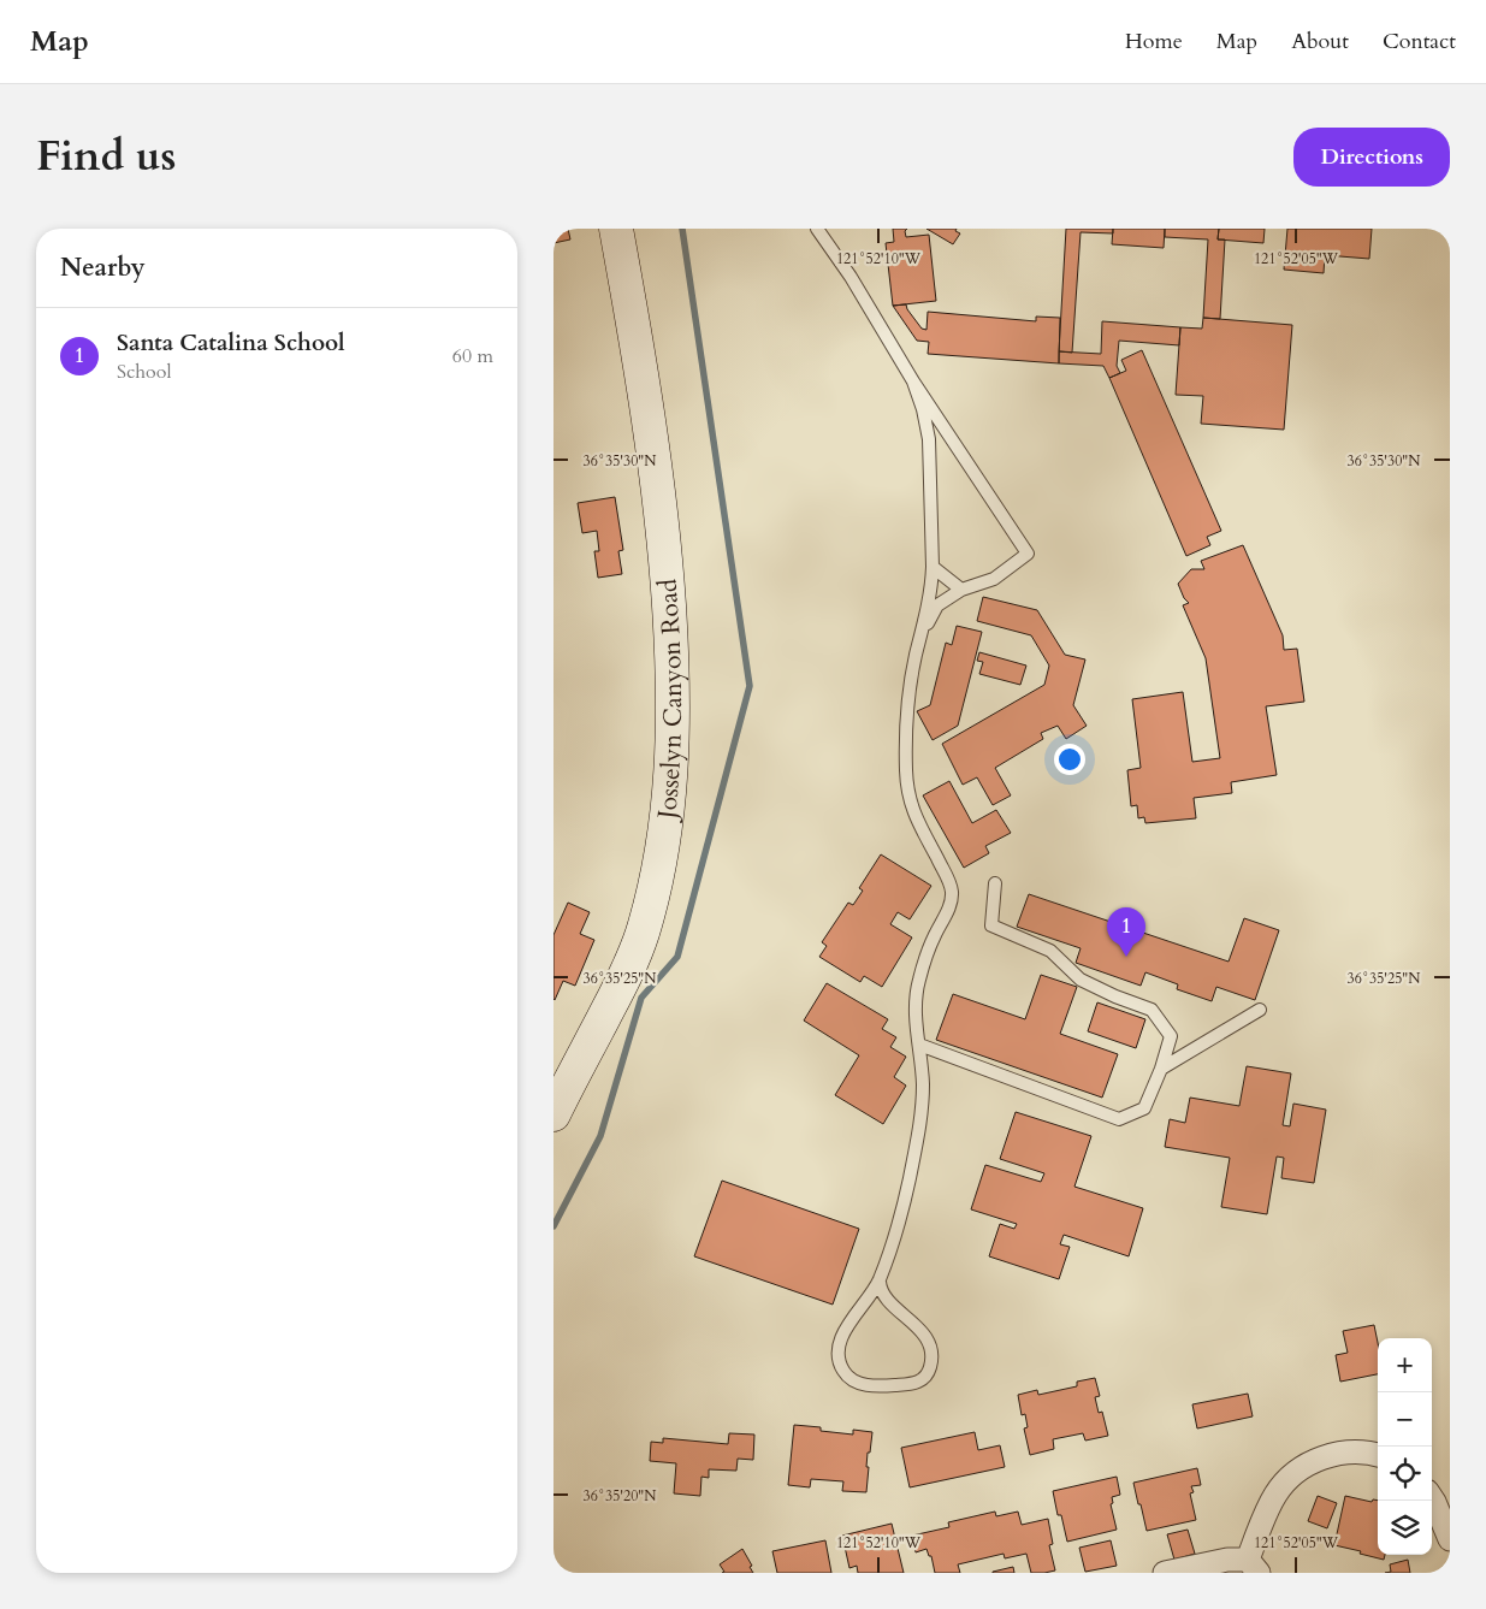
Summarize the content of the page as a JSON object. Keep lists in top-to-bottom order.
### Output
{
  "streets": {
    "street": ["Josselyn Canyon Road"]
  },
  "page": {
    "header": "Map",
    "nav": [
      "Home",
      "Map",
      "About",
      "Contact"
    ],
    "title": "Find us",
    "buttons": "Directions",
    "heading": "Nearby",
    "list": [
      {
        "mark": "1",
        "name": "Santa Catalina School",
        "note": "School",
        "value": "60 m"
      }
    ],
    "pins": "1",
    "map_buttons": ["+", "−"]
  },
  "coordinates": [
    "121°52'10\"W",
    "121°52'05\"W",
    "36°35'30\"N",
    "36°35'25\"N",
    "36°35'20\"N"
  ]
}
